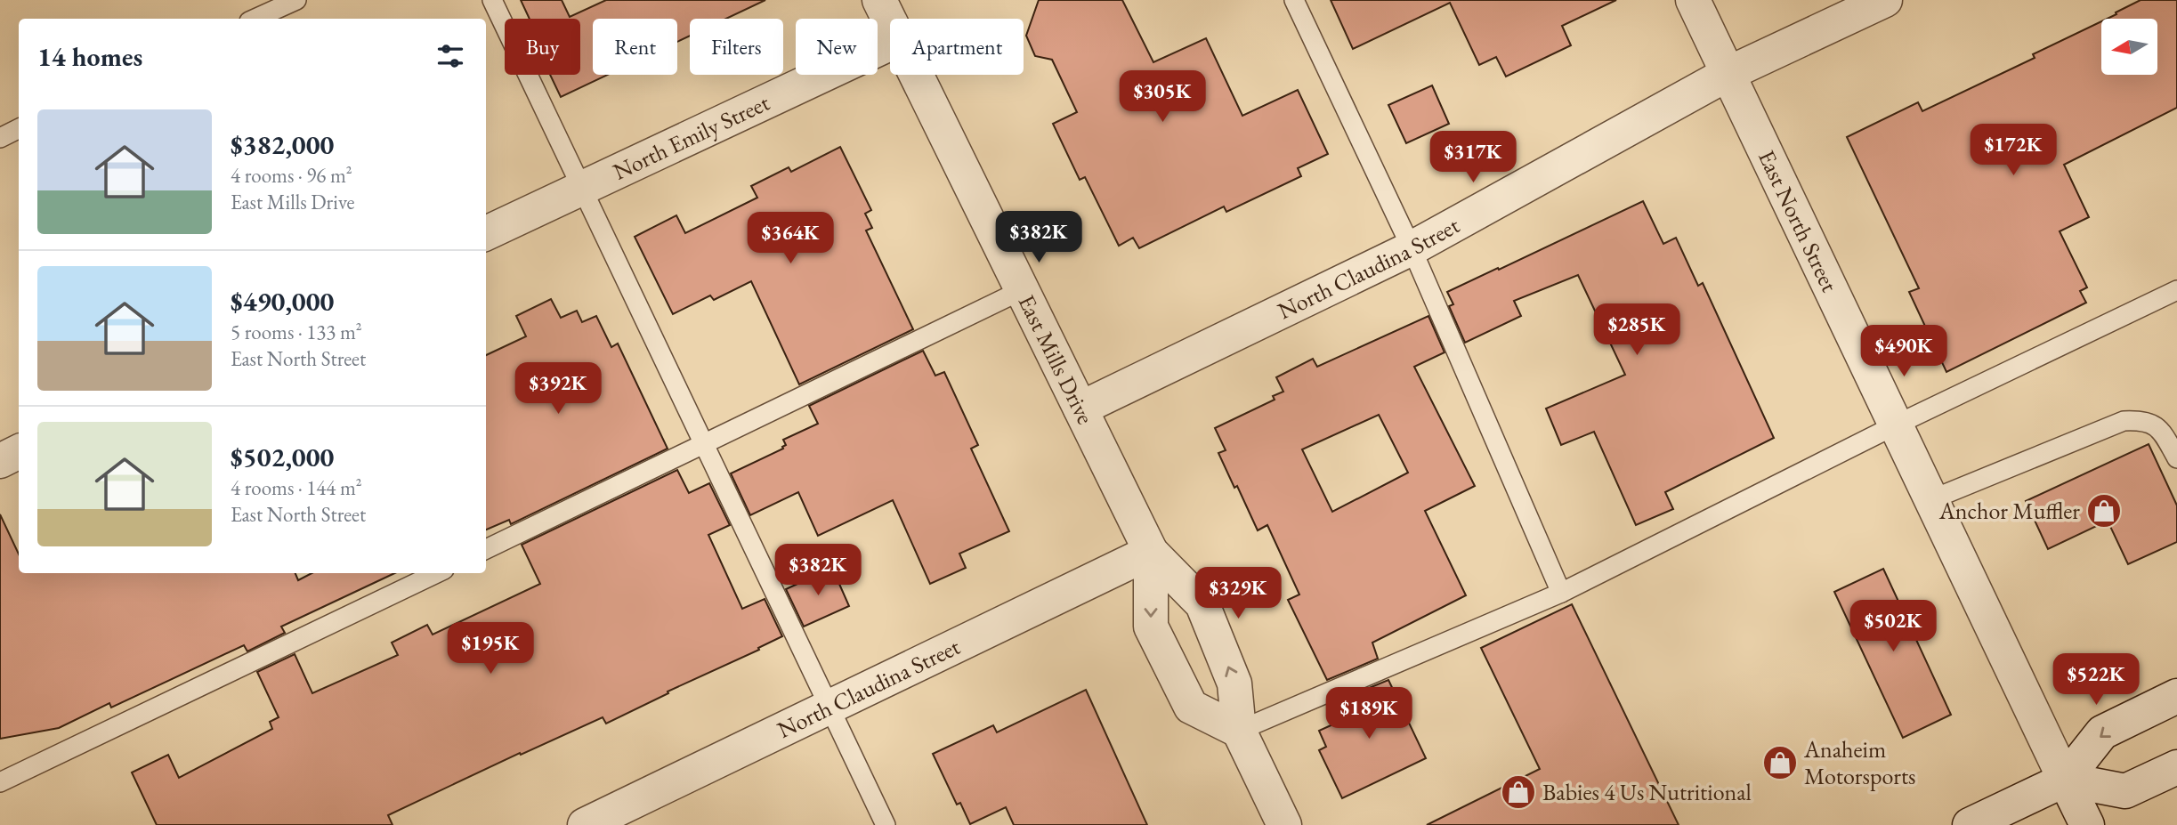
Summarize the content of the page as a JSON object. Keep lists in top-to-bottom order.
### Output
{
  "streets": {
    "street": [
      "North Emily Street",
      "East North Street",
      "North Claudina Street",
      "East Mills Drive"
    ]
  },
  "crossings": [
    ["East North Street", "North Claudina Street"],
    ["North Claudina Street", "East Mills Drive"]
  ],
  "places": {
    "shop": ["Anchor Muffler", "Anaheim Motorsports", "Babies 4 Us Nutritional"]
  },
  "north": "left",
  "page": {
    "chip": [
      "Buy",
      "Rent",
      "Filters",
      "New",
      "Apartment"
    ],
    "heading": "14 homes",
    "price": [
      "$305K",
      "$172K",
      "$317K",
      "$382K",
      "$364K",
      "$285K",
      "$490K",
      "$392K",
      "$382K",
      "$329K",
      "$502K",
      "$195K",
      "$522K",
      "$189K"
    ],
    "list": [
      {
        "name": "$382,000",
        "note": "4 rooms · 96 m² · East Mills Drive"
      },
      {
        "name": "$490,000",
        "note": "5 rooms · 133 m² · East North Street"
      },
      {
        "name": "$502,000",
        "note": "4 rooms · 144 m² · East North Street"
      }
    ]
  }
}
